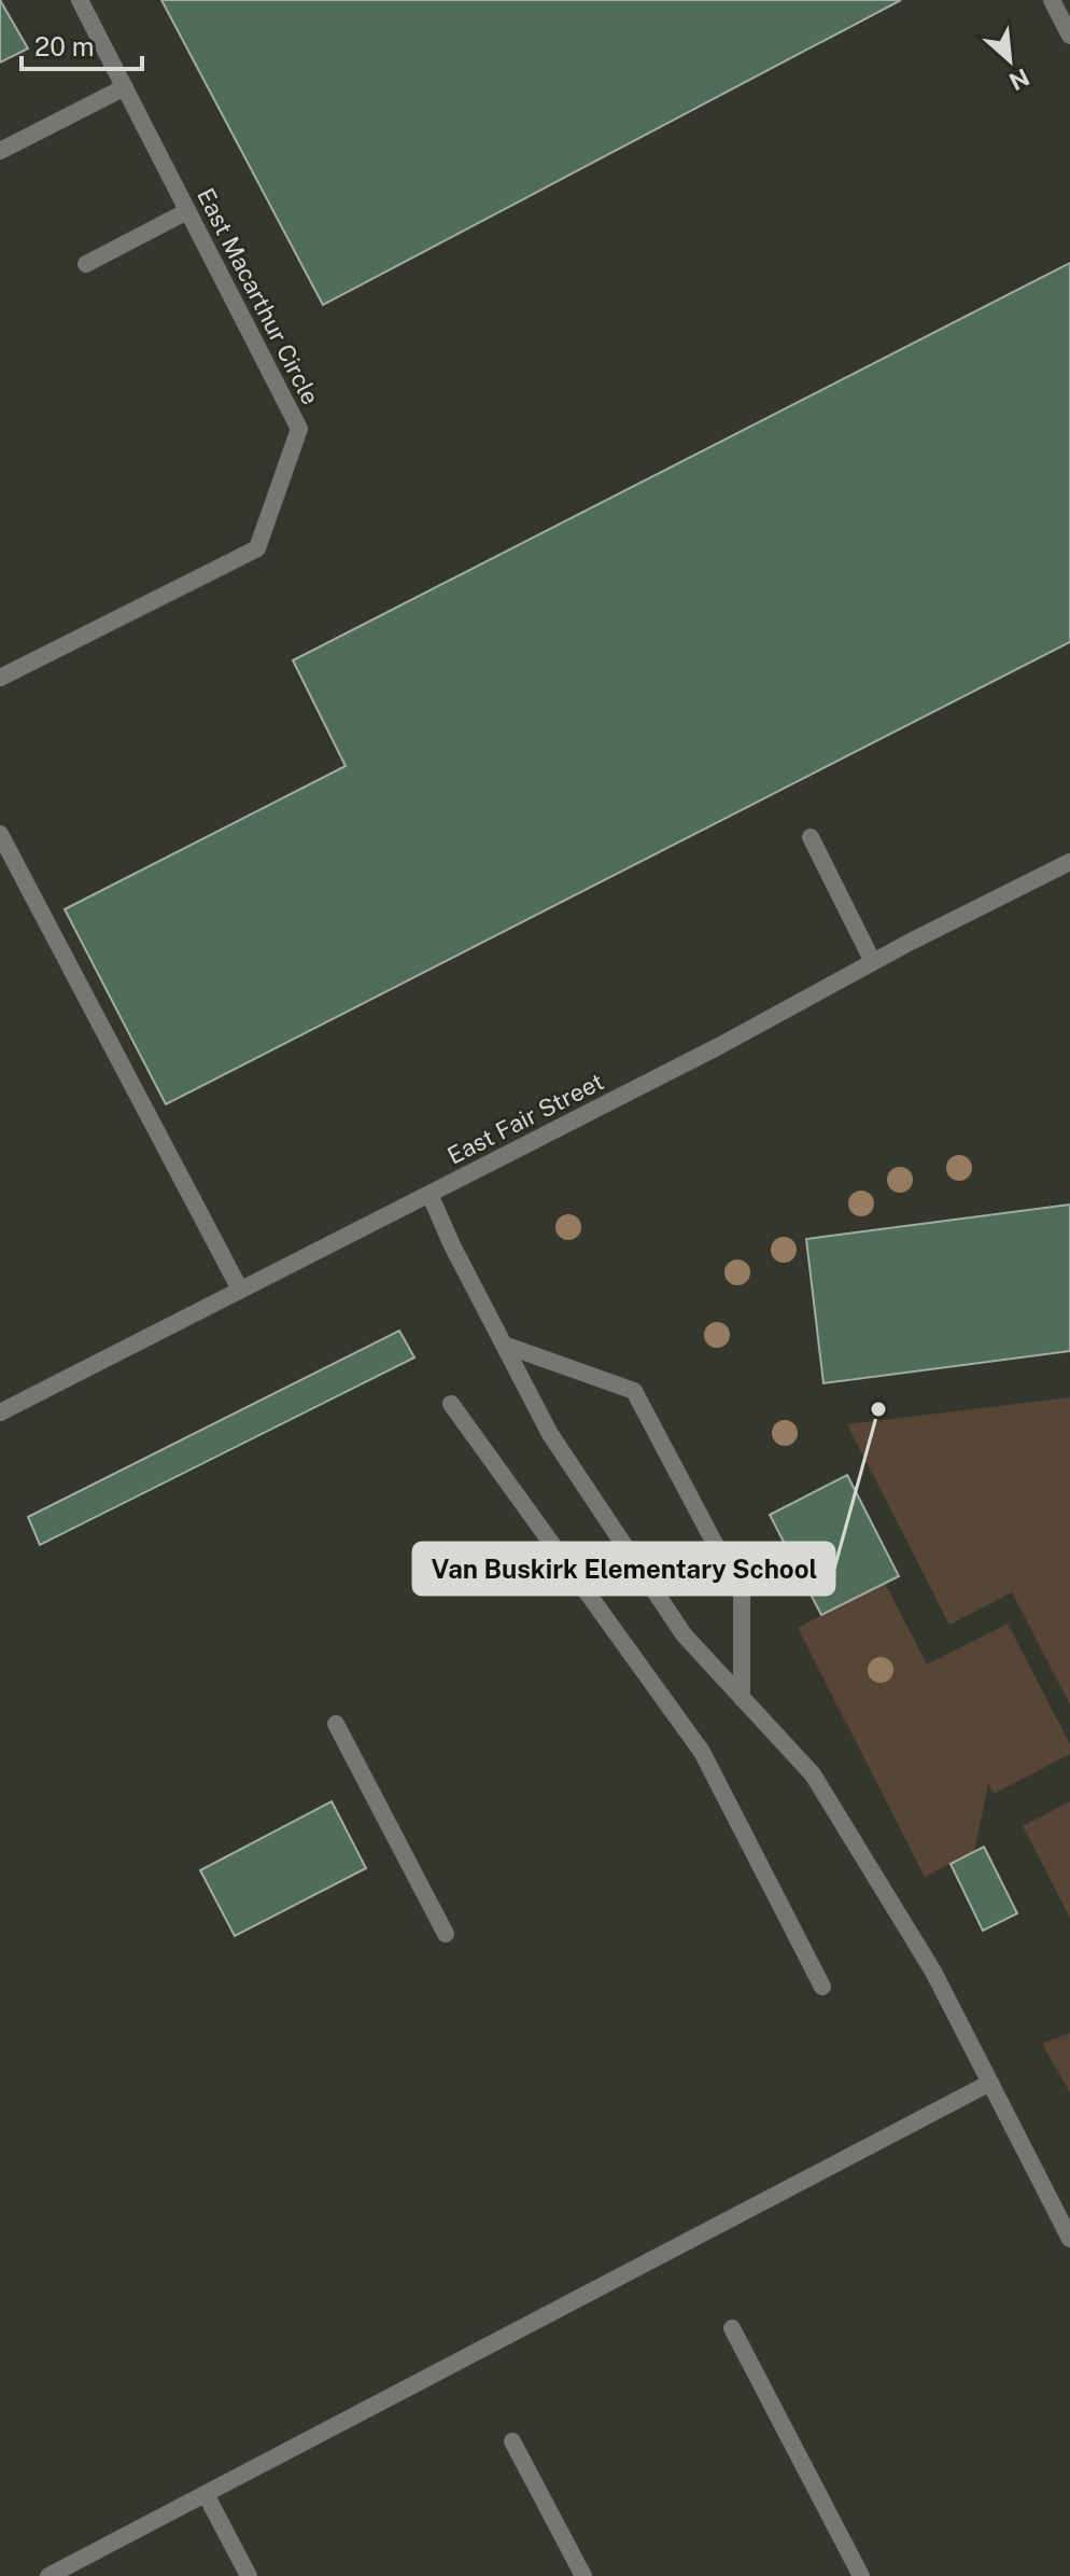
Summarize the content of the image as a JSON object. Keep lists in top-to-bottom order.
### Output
{
  "streets": {
    "street": ["East Macarthur Circle", "East Fair Street"]
  },
  "places": ["Van Buskirk Elementary School"],
  "scale_bar": "20 m",
  "north": "bottom right"
}
